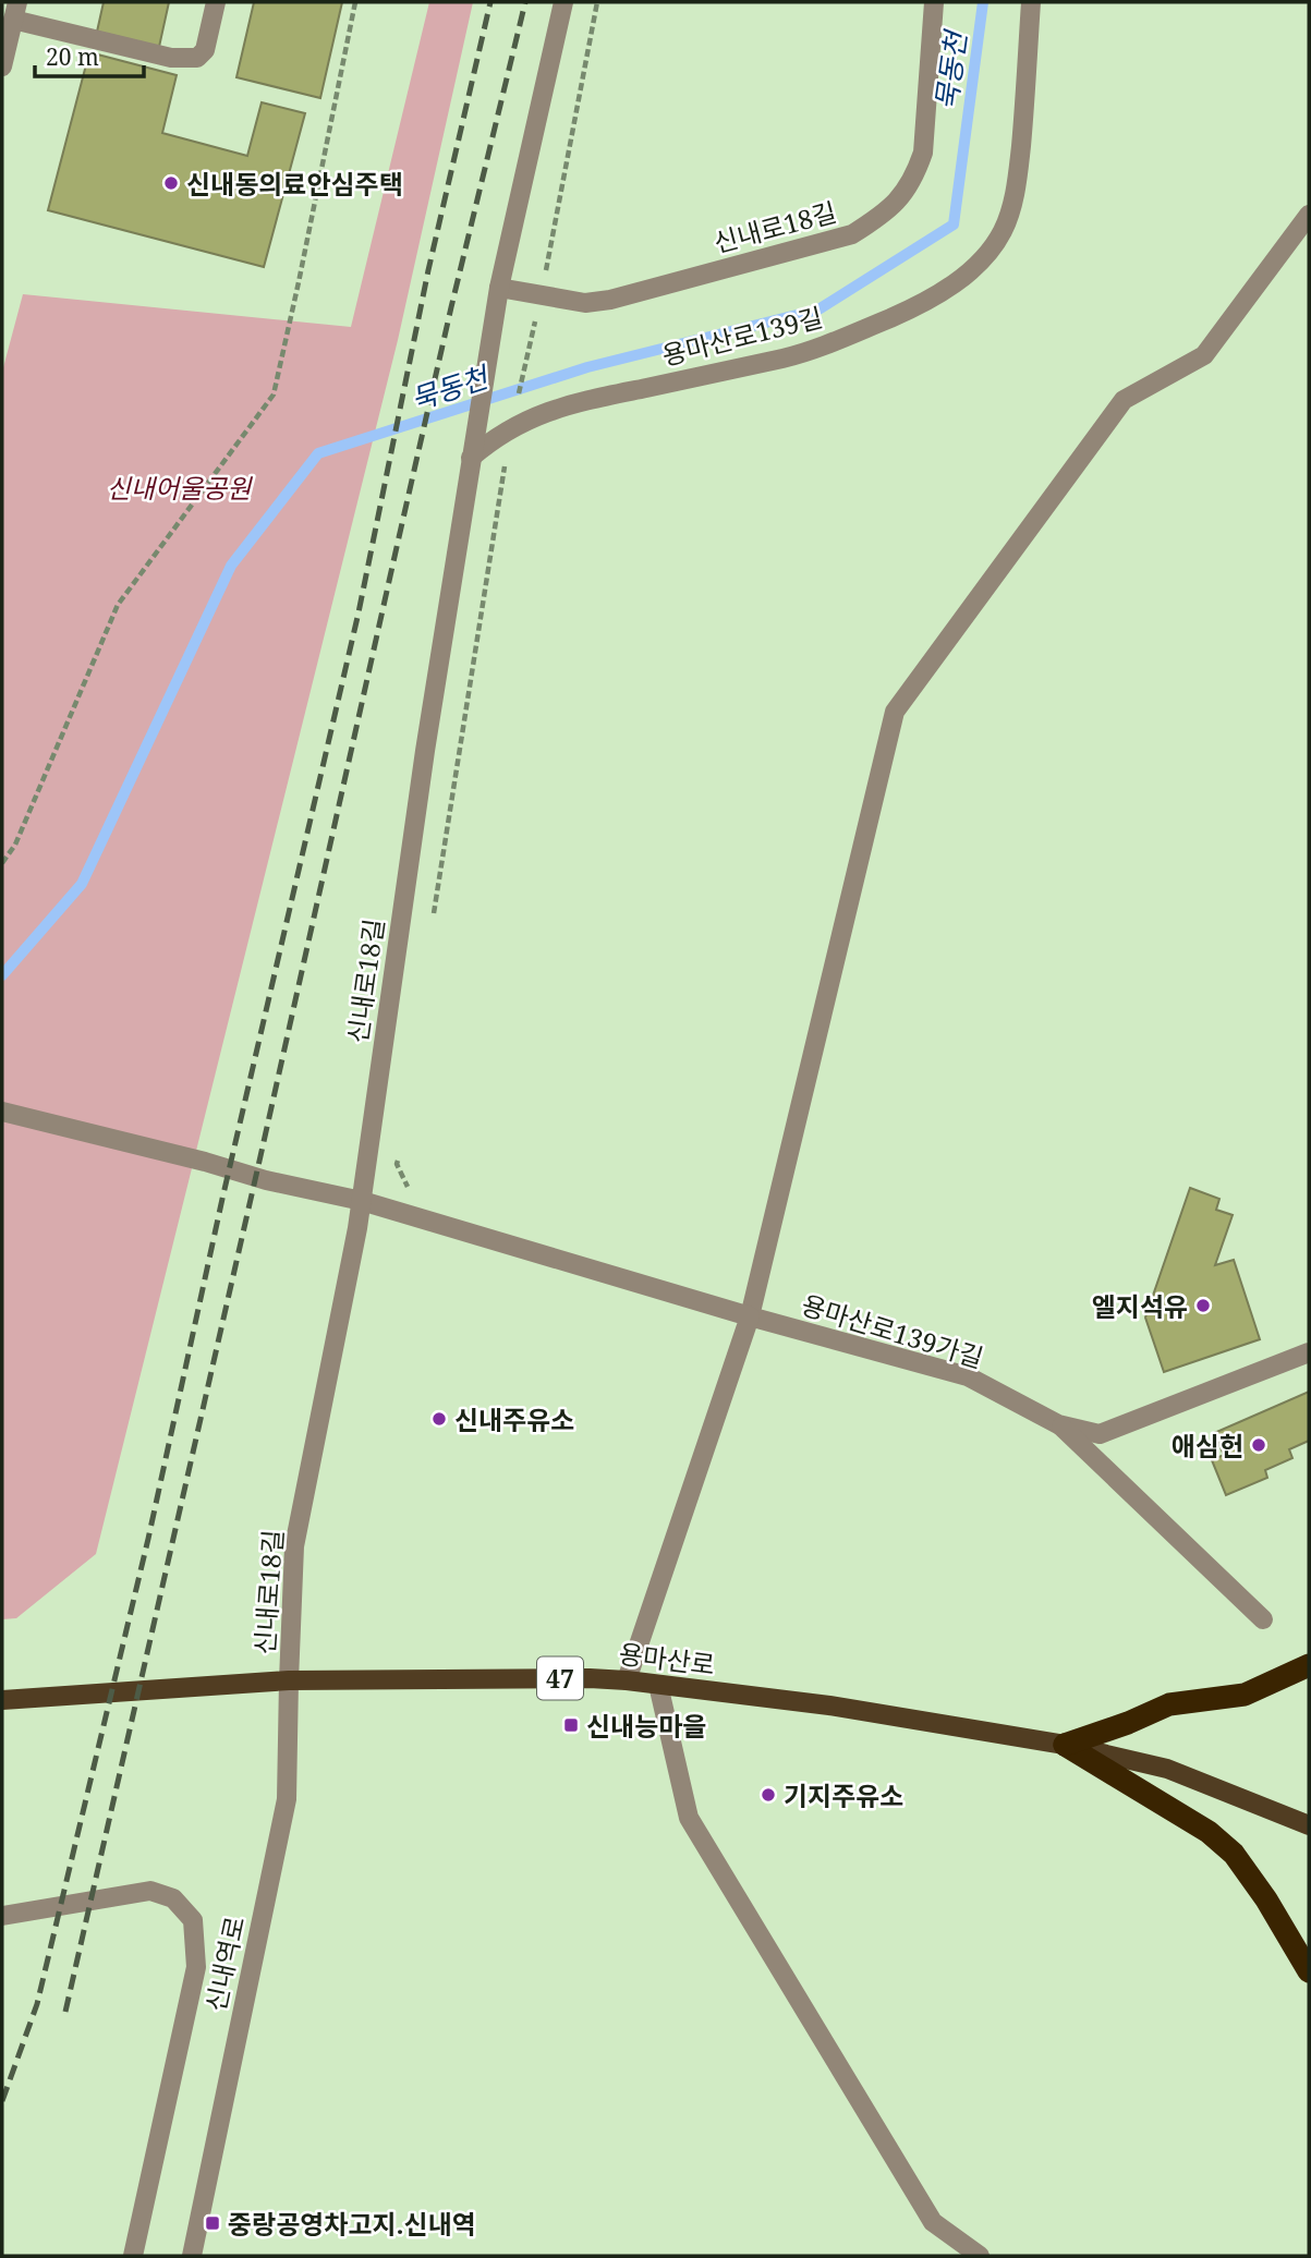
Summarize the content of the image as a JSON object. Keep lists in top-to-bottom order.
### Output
{
  "streets": {
    "main road": ["용마산로", "47"],
    "street": [
      "신내로18길",
      "용마산로139길",
      "용마산로139가길",
      "신내역로"
    ]
  },
  "crossings": [
    ["신내로18길", "용마산로139길"],
    ["신내로18길", "용마산로139가길"],
    ["신내로18길", "용마산로"],
    ["신내로18길", "신내역로"],
    ["용마산로", "신내역로"]
  ],
  "water": ["묵동천"],
  "parks": ["신내어울공원"],
  "places": {
    "other": [
      "신내동의료안심주택",
      "엘지석유",
      "신내주유소",
      "애심헌",
      "기지주유소"
    ],
    "transit": ["신내능마을", "중랑공영차고지.신내역"]
  },
  "scale_bar": "20 m"
}
